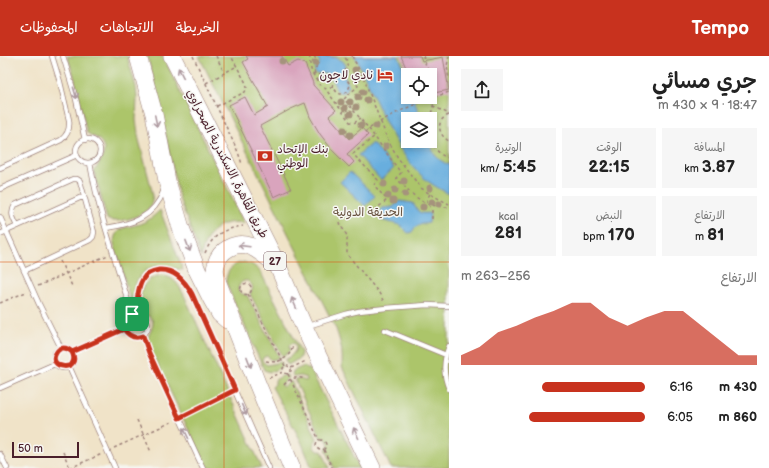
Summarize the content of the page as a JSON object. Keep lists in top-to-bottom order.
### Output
{
  "streets": {
    "highway": ["طريق القاهرة, الاسكندرية الصحراوي", "27"]
  },
  "crossings": [
    ["طريق القاهرة, الاسكندرية الصحراوي", "27"]
  ],
  "parks": ["الحديقة الدولية"],
  "places": {
    "hotel": ["نادي لاجون"],
    "bank": ["بنك الإتحاد الوطني"]
  },
  "scale_bar": "50 m",
  "page": {
    "header": "Tempo",
    "nav": ["الخريطة", "الاتجاهات", "المحفوظات"],
    "heading": ["جري مسائي", "18:47 · 9 × 430 m"],
    "stats": [
      ["المسافة", "3.87 km"],
      ["الوقت", "22:15"],
      ["الوتيرة", "5:45 /km"],
      ["الارتفاع", "81 m"],
      ["النبض", "170 bpm"],
      ["kcal", "281"]
    ],
    "chart": ["الارتفاع", "256–263 m"],
    "list": [
      {
        "name": "430 m",
        "note": "6:16"
      },
      {
        "name": "860 m",
        "note": "6:05"
      }
    ],
    "scale": "50 m"
  }
}
